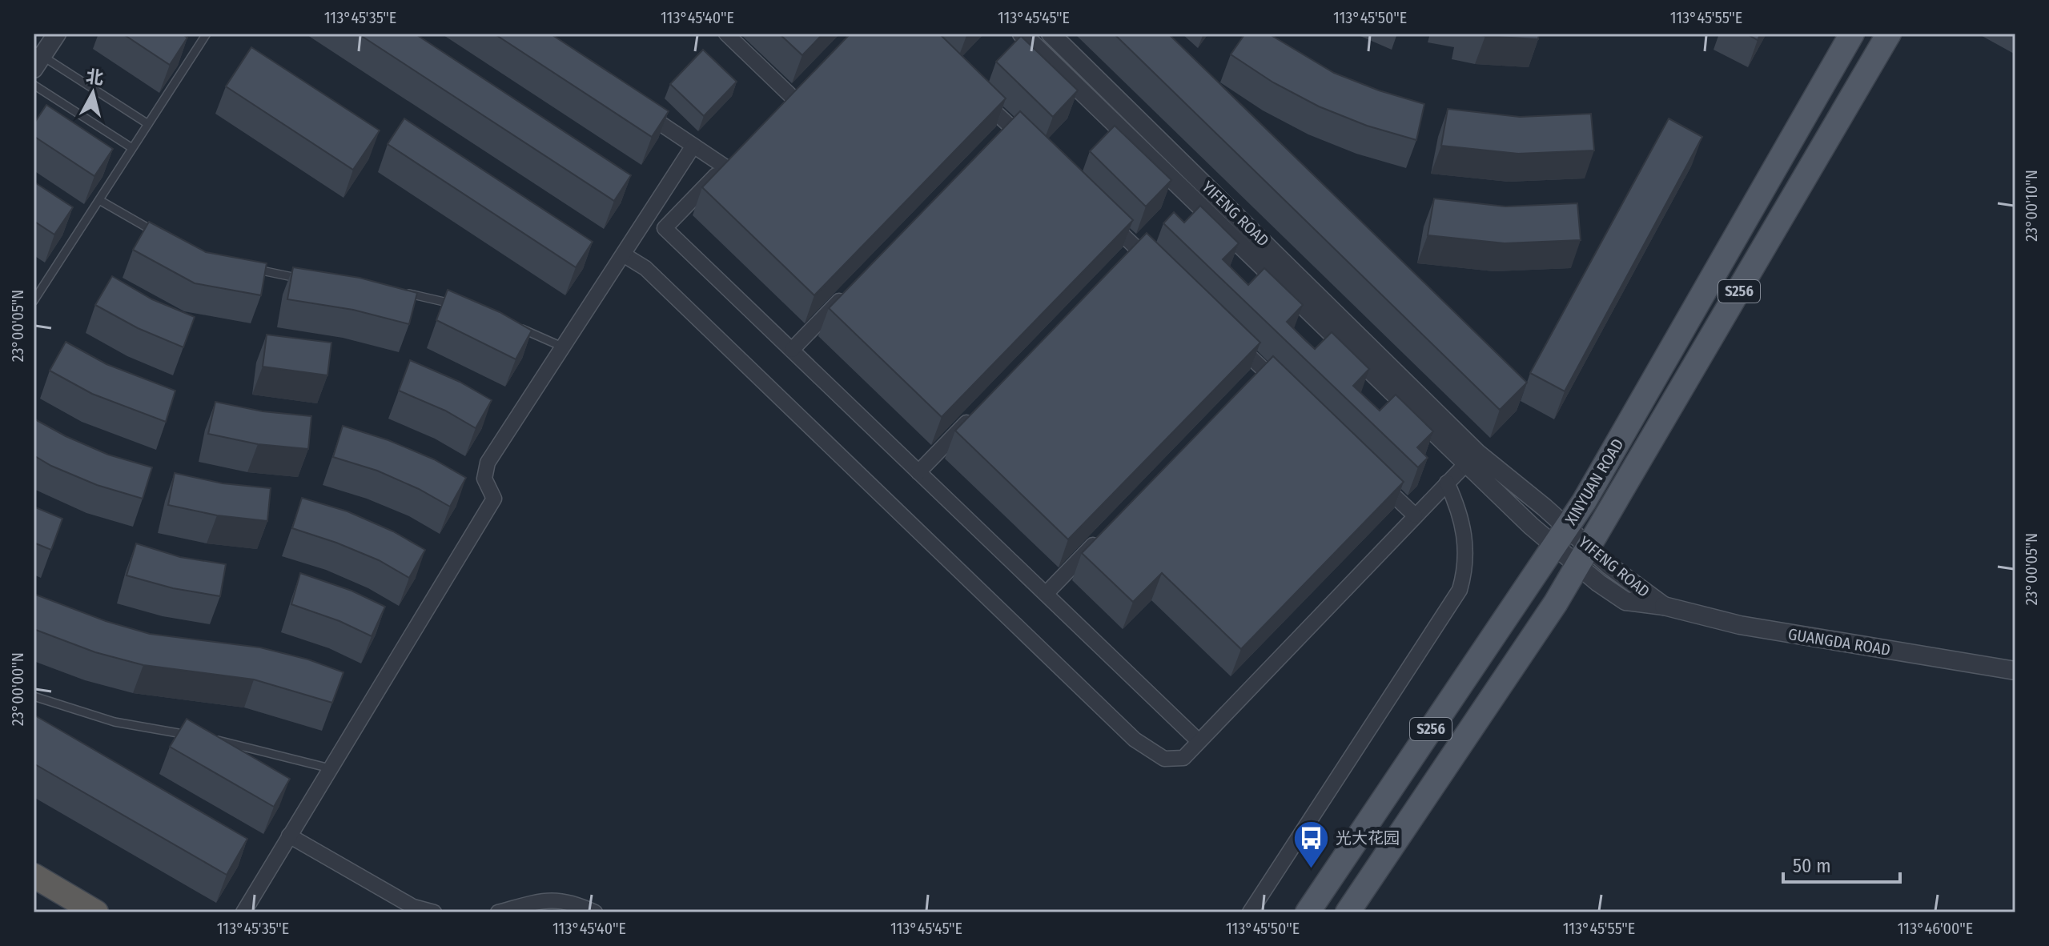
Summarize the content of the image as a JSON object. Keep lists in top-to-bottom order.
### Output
{
  "streets": {
    "main road": ["S256", "XINYUAN ROAD"],
    "street": ["YIFENG ROAD", "GUANGDA ROAD"]
  },
  "crossings": [
    ["YIFENG ROAD", "XINYUAN ROAD"],
    ["YIFENG ROAD", "GUANGDA ROAD"]
  ],
  "places": {
    "bus stop": ["光大花园"]
  },
  "scale_bar": "50 m",
  "north": "top",
  "coordinates": [
    "113°45'35\"E",
    "113°45'40\"E",
    "113°45'45\"E",
    "113°45'50\"E",
    "113°45'55\"E",
    "23°00'10\"N",
    "23°00'05\"N",
    "23°00'00\"N",
    "113°46'00\"E"
  ]
}
